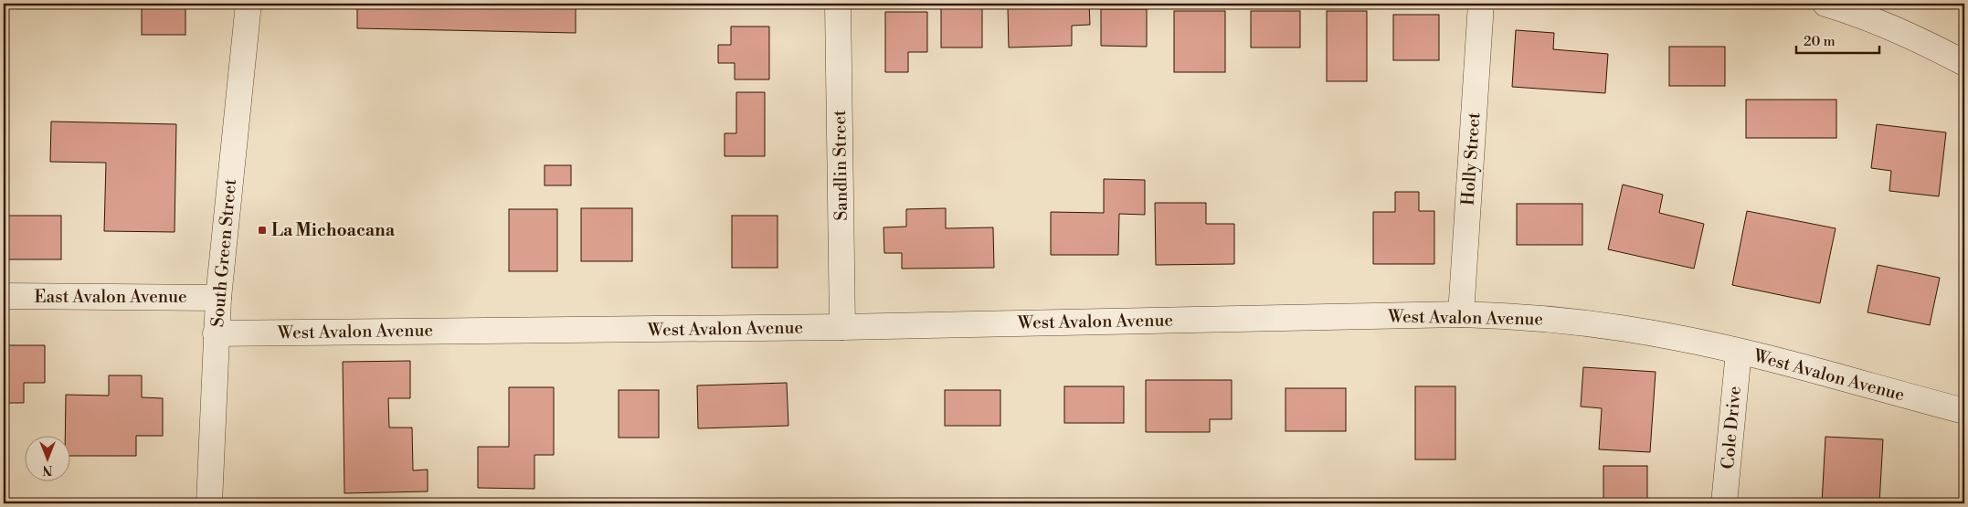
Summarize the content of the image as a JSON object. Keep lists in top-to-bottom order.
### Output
{
  "streets": {
    "street": [
      "Holly Street",
      "Sandlin Street",
      "South Green Street",
      "East Avalon Avenue",
      "West Avalon Avenue",
      "Cole Drive"
    ]
  },
  "crossings": [
    ["Holly Street", "West Avalon Avenue"],
    ["Sandlin Street", "West Avalon Avenue"],
    ["South Green Street", "East Avalon Avenue"],
    ["South Green Street", "West Avalon Avenue"],
    ["West Avalon Avenue", "Cole Drive"]
  ],
  "places": {
    "transit": ["La Michoacana"]
  },
  "scale_bar": "20 m",
  "north": "bottom"
}
